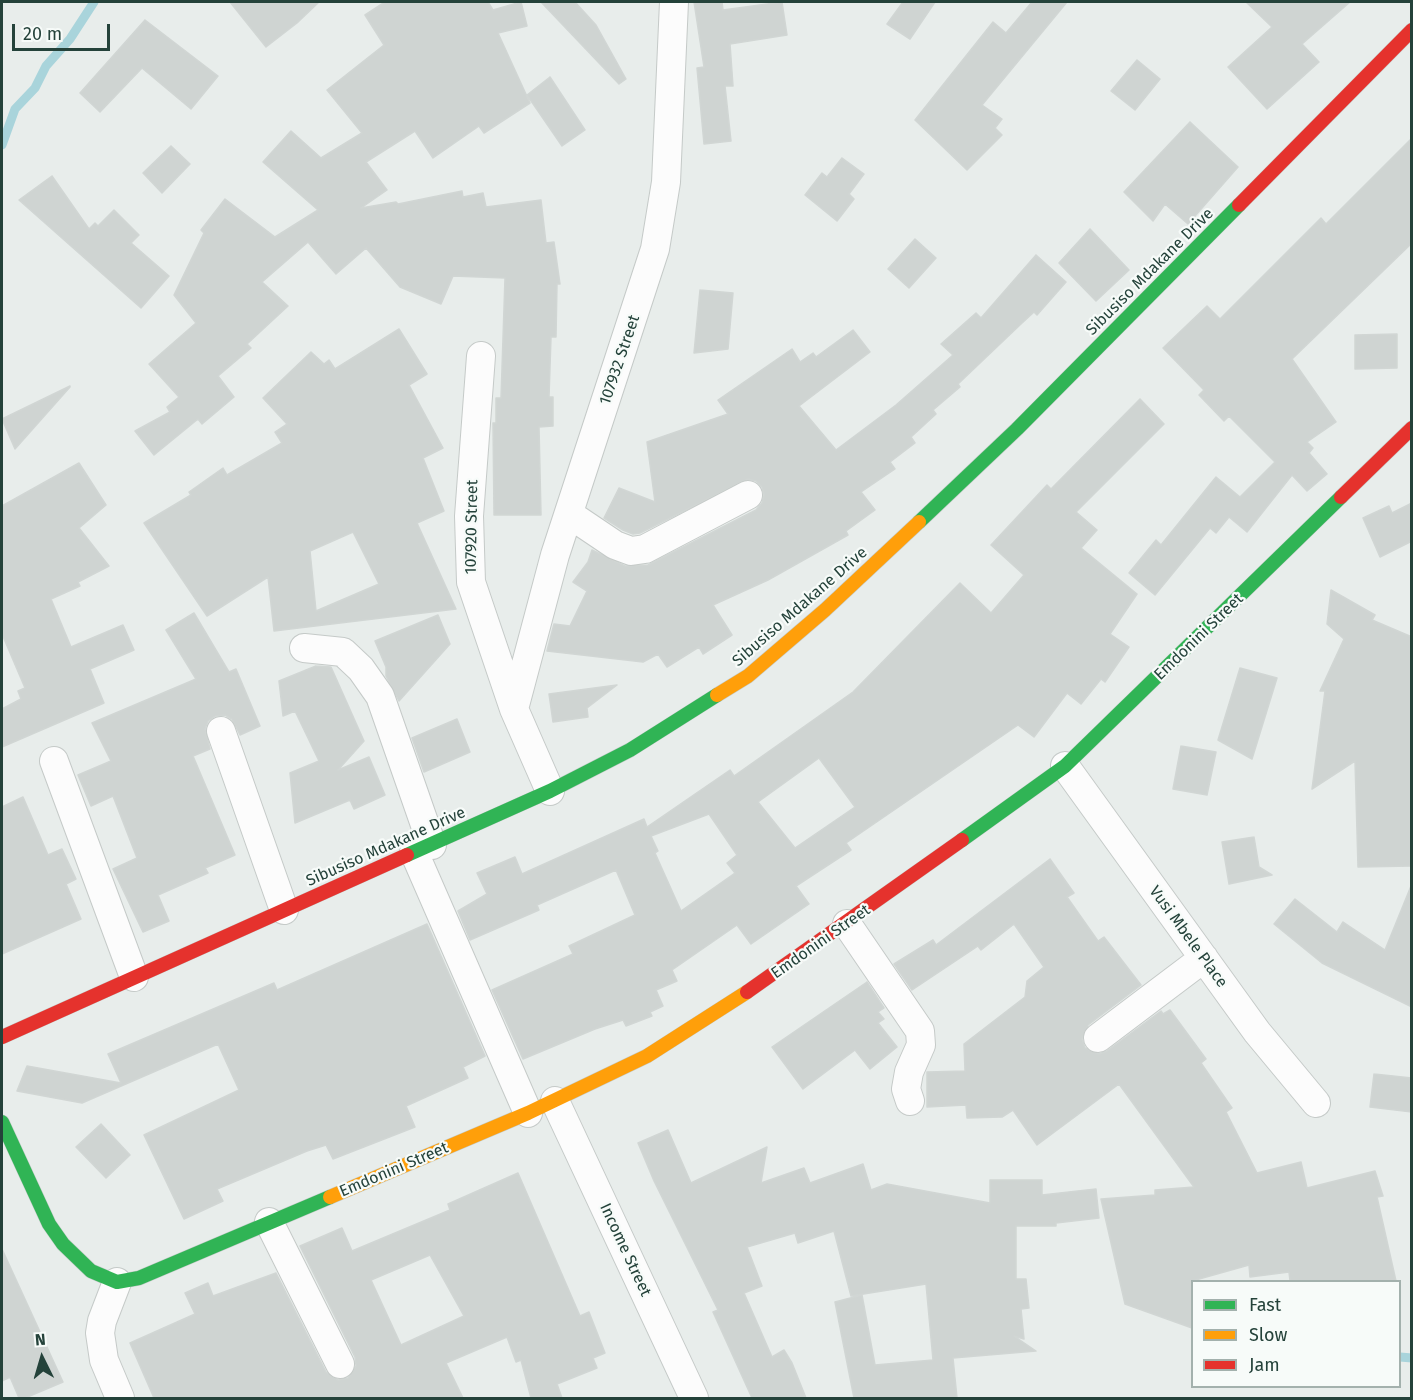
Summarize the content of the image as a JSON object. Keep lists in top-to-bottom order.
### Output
{
  "streets": {
    "street": [
      "Sibusiso Mdakane Drive",
      "107932 Street",
      "107920 Street",
      "Emdonini Street",
      "Vusi Mbele Place",
      "Income Street"
    ]
  },
  "crossings": [
    ["Sibusiso Mdakane Drive", "107920 Street"],
    ["107932 Street", "107920 Street"],
    ["Emdonini Street", "Vusi Mbele Place"],
    ["Emdonini Street", "Income Street"]
  ],
  "legend": ["Fast", "Slow", "Jam"],
  "scale_bar": "20 m",
  "north": "top"
}
